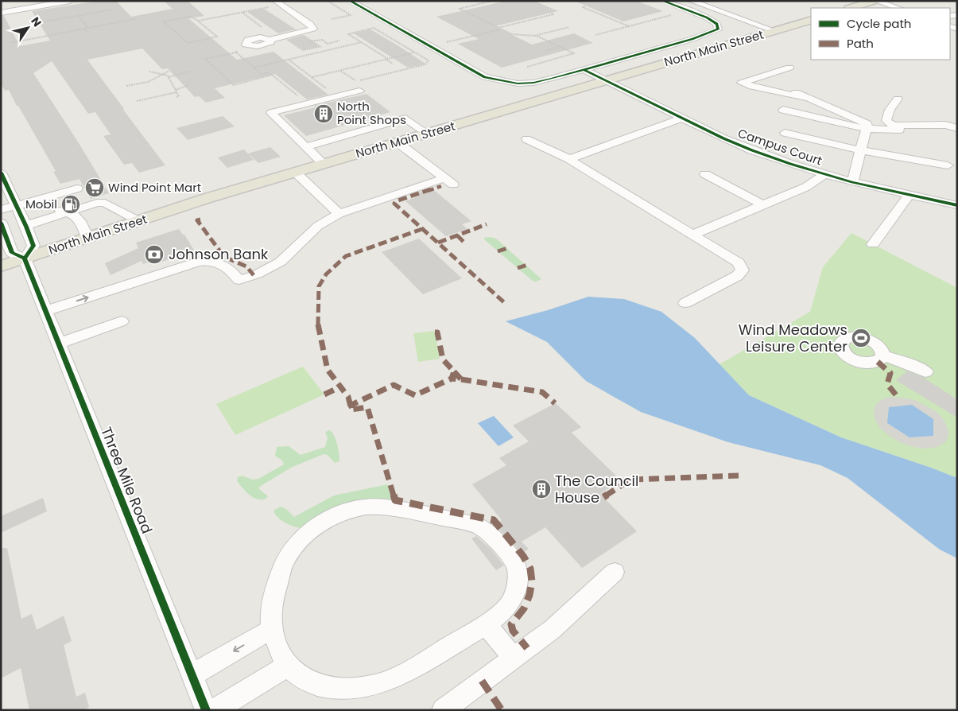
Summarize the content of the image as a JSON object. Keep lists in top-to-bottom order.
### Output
{
  "streets": {
    "main road": ["North Main Street"],
    "street": ["Campus Court", "Three Mile Road"]
  },
  "crossings": [
    ["North Main Street", "Campus Court"],
    ["North Main Street", "Three Mile Road"]
  ],
  "places": {
    "building": ["North Point Shops", "The Council House"],
    "supermarket": ["Wind Point Mart"],
    "fuel station": ["Mobil"],
    "bank": ["Johnson Bank"],
    "sports": ["Wind Meadows Leisure Center"]
  },
  "legend": ["Cycle path", "Path"],
  "north": "top right"
}
